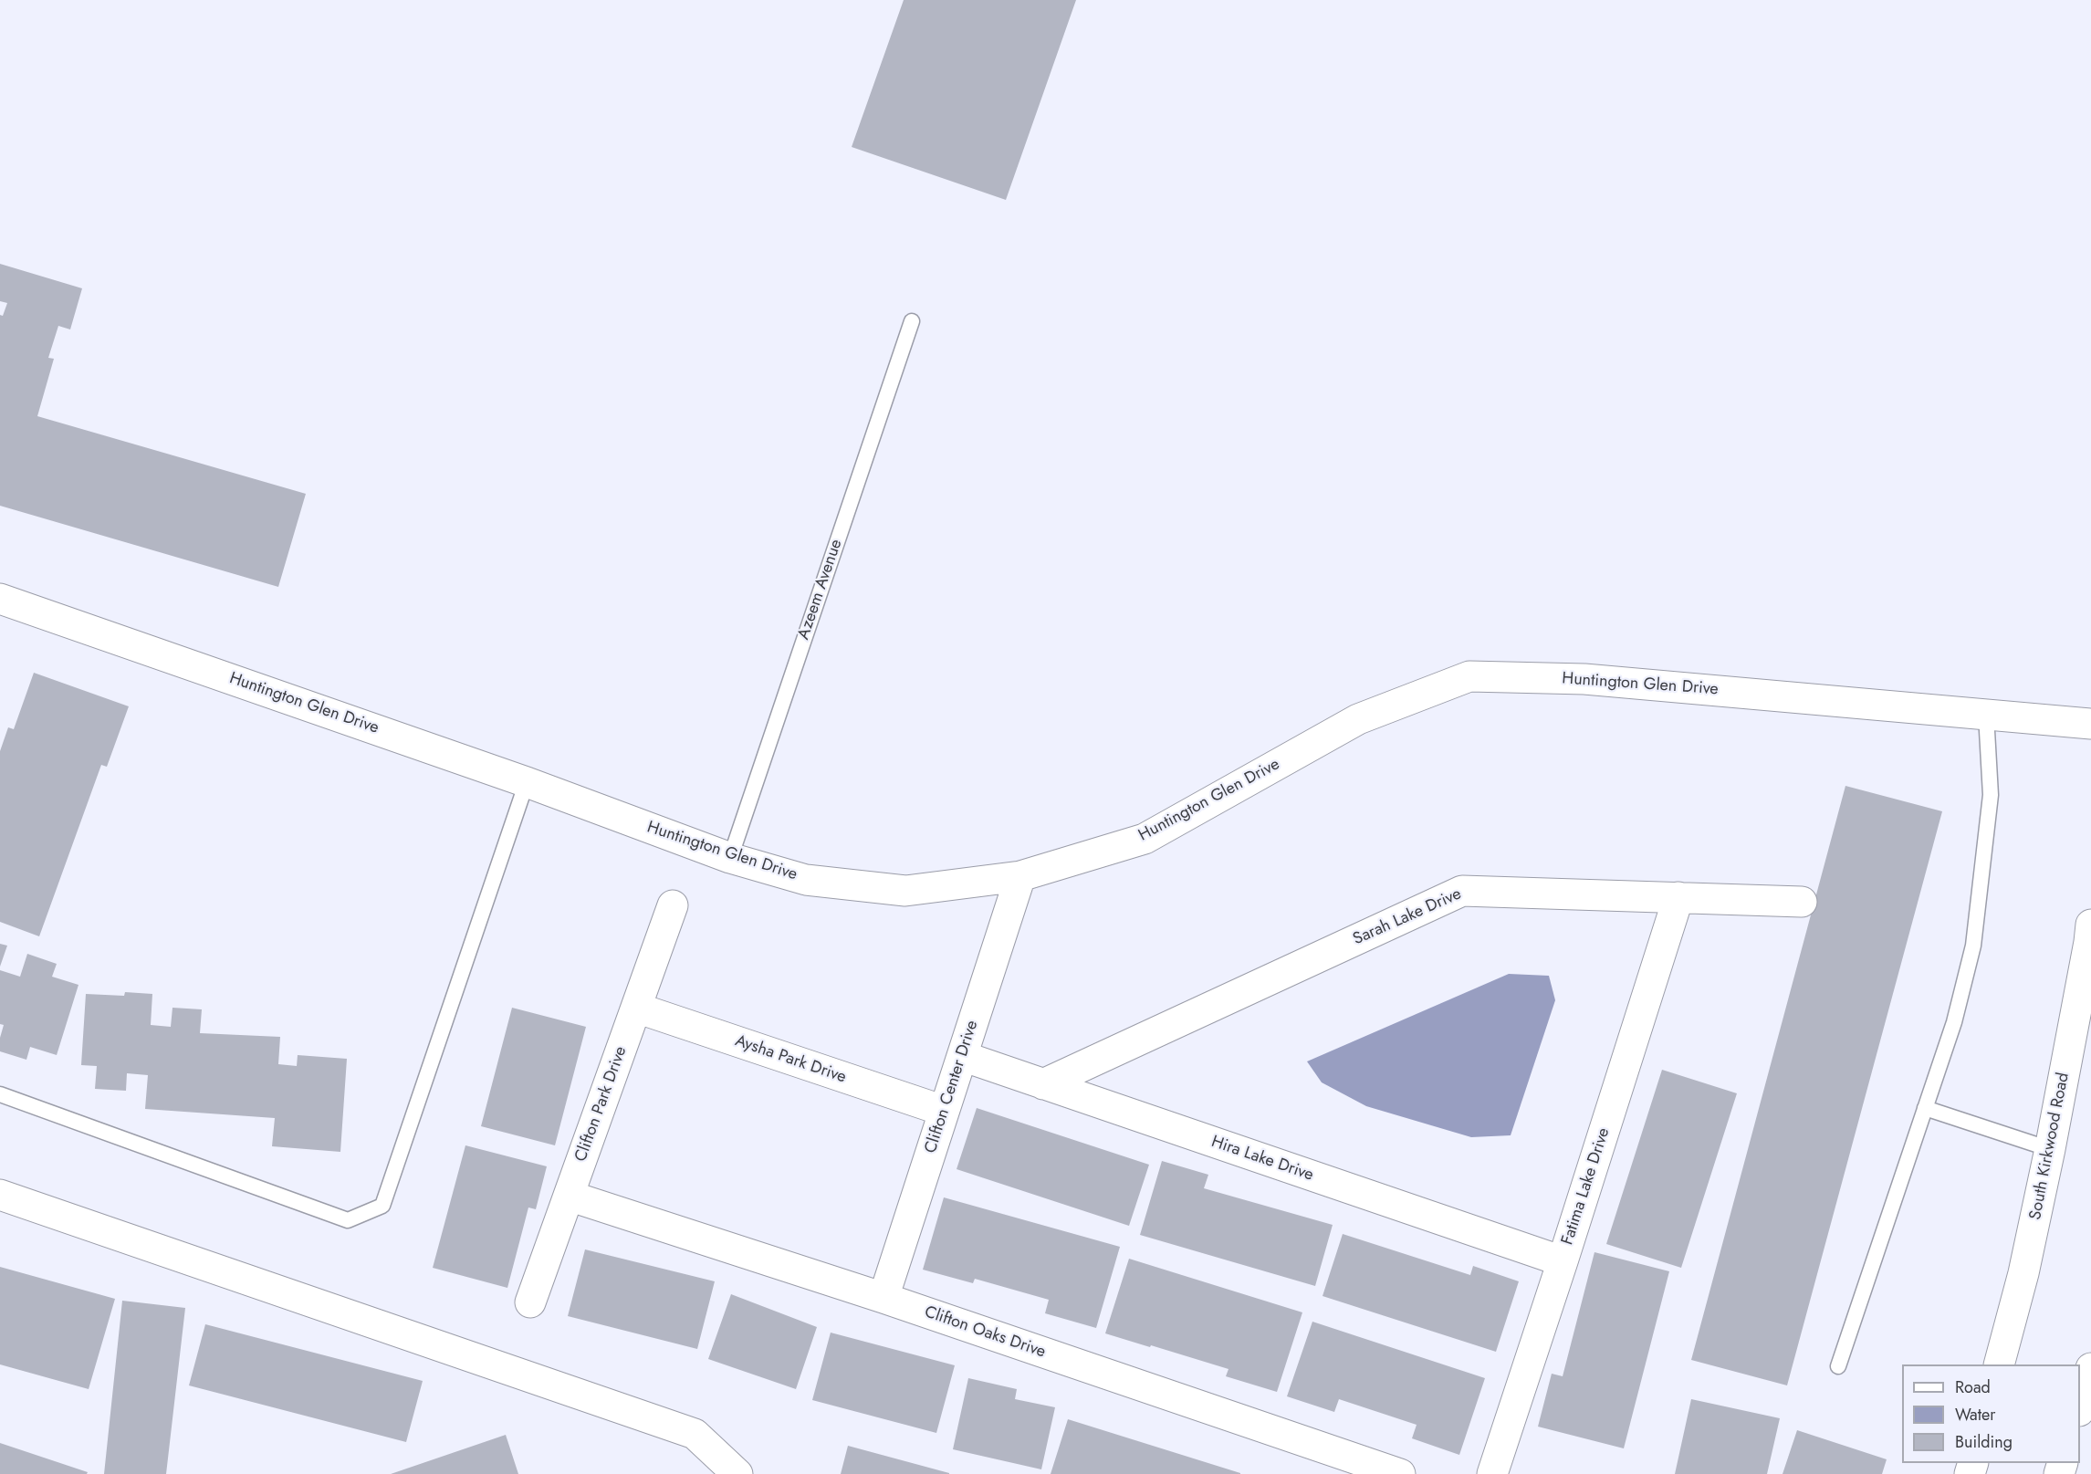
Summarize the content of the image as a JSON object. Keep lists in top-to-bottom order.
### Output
{
  "streets": {
    "street": [
      "Huntington Glen Drive",
      "Sarah Lake Drive",
      "Aysha Park Drive",
      "Clifton Center Drive",
      "Clifton Park Drive",
      "South Kirkwood Road",
      "Hira Lake Drive",
      "Fatima Lake Drive",
      "Clifton Oaks Drive"
    ],
    "lane": ["Azeem Avenue"]
  },
  "crossings": [
    ["Azeem Avenue", "Huntington Glen Drive"],
    ["Huntington Glen Drive", "Clifton Center Drive"],
    ["Sarah Lake Drive", "Hira Lake Drive"],
    ["Sarah Lake Drive", "Fatima Lake Drive"],
    ["Aysha Park Drive", "Clifton Center Drive"],
    ["Aysha Park Drive", "Clifton Park Drive"],
    ["Clifton Center Drive", "Hira Lake Drive"],
    ["Clifton Center Drive", "Clifton Oaks Drive"],
    ["Clifton Park Drive", "Clifton Oaks Drive"],
    ["Hira Lake Drive", "Fatima Lake Drive"]
  ],
  "legend": ["Road", "Water", "Building"]
}
